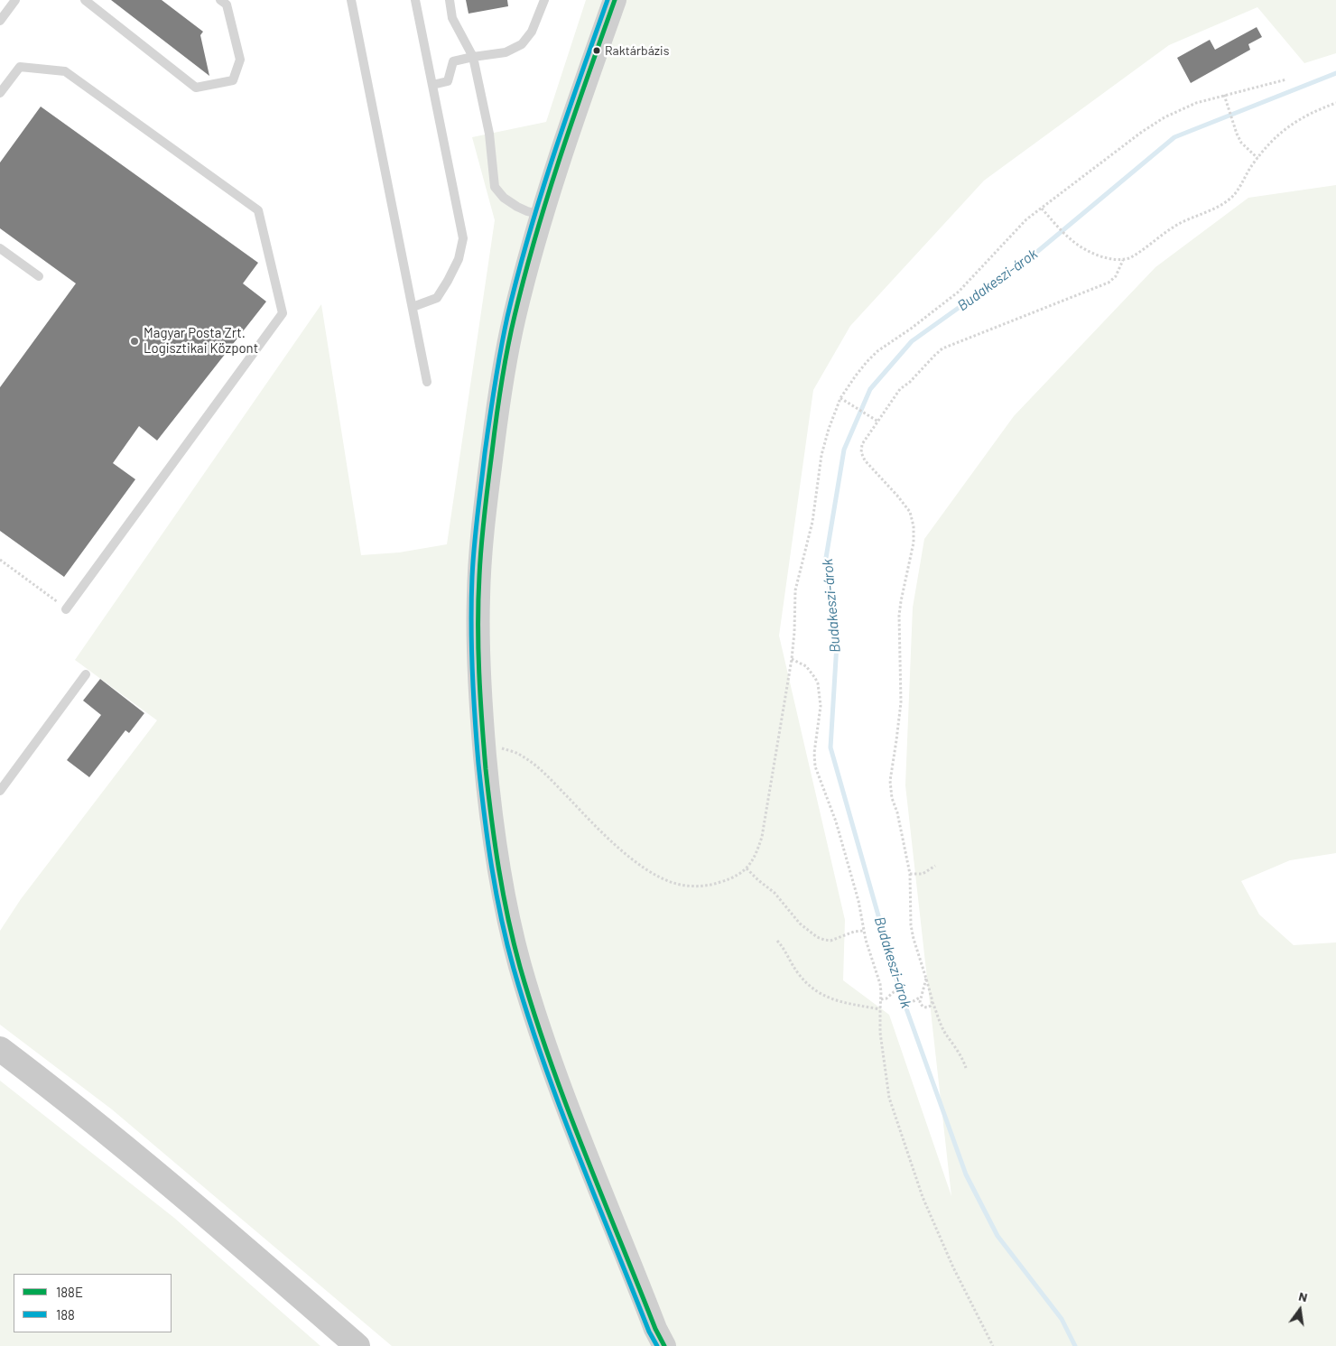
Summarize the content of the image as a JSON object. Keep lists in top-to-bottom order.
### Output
{
  "water": ["Budakeszi-árok"],
  "places": ["Raktárbázis", "Magyar Posta Zrt. Logisztikai Központ"],
  "lines": ["transit line 188E", "transit line 188"],
  "legend": ["188E", "188"],
  "north": "top"
}
